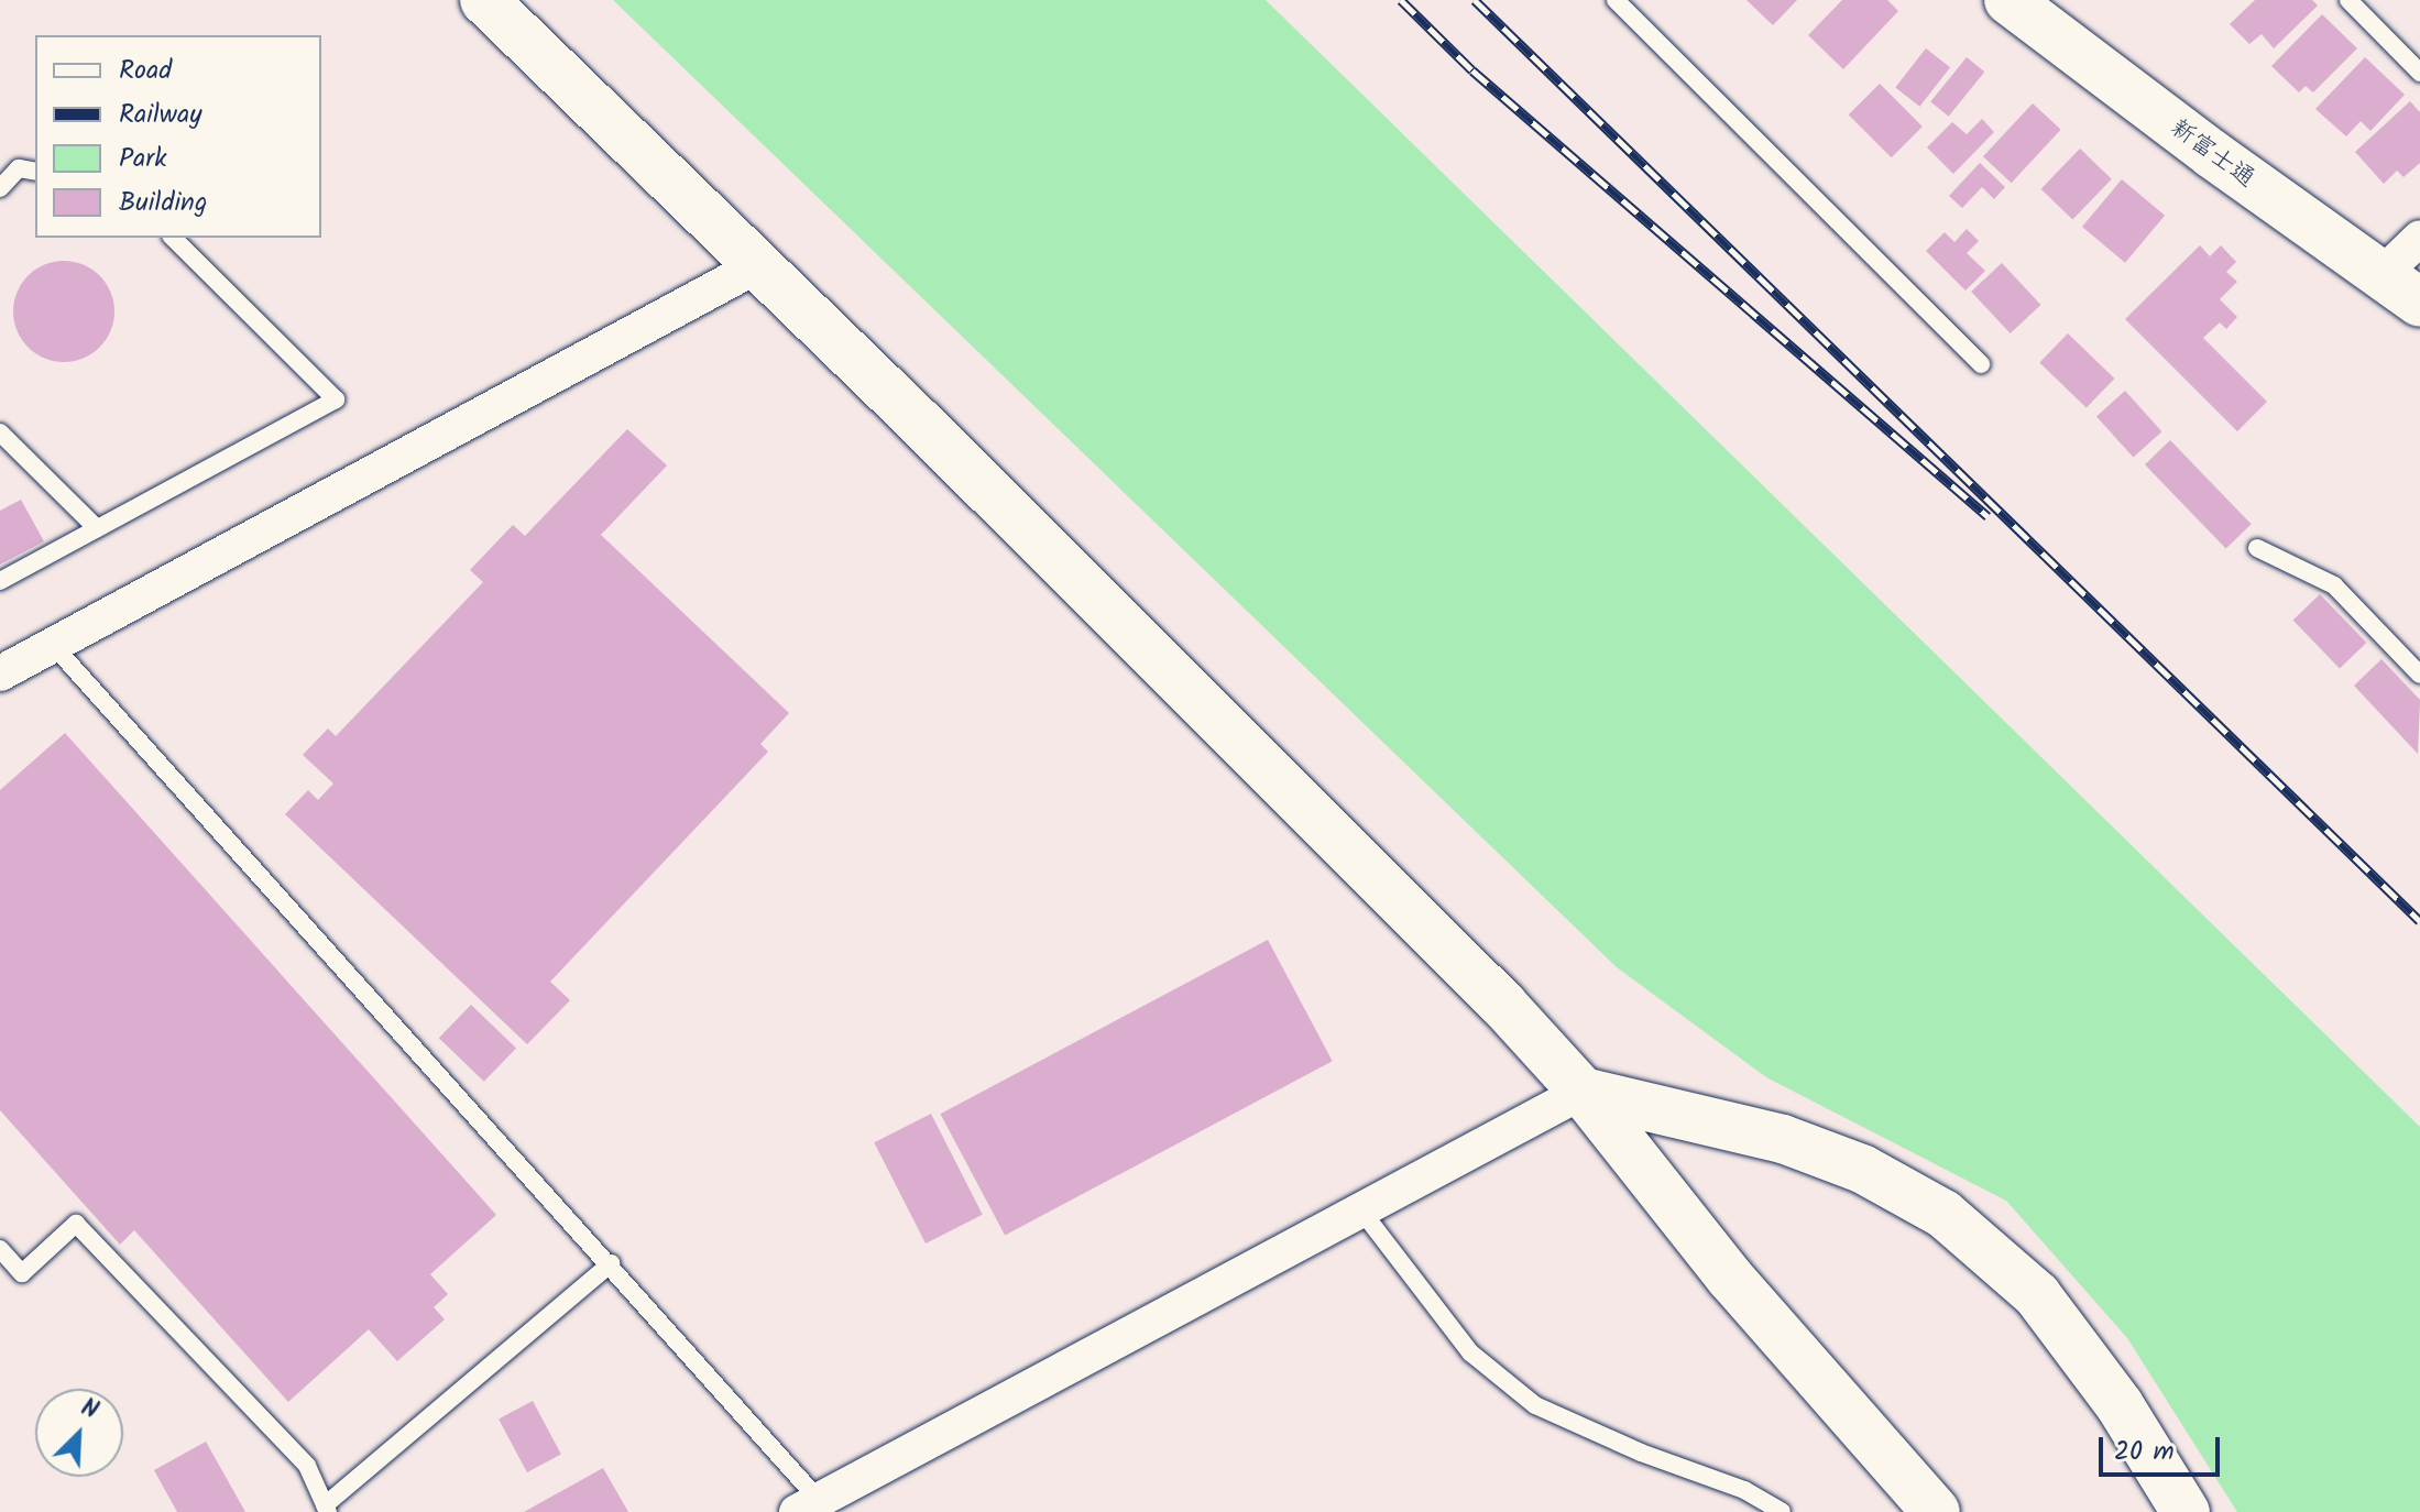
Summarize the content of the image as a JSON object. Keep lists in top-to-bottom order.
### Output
{
  "streets": {
    "street": ["新富士通"]
  },
  "legend": [
    "Road",
    "Railway",
    "Park",
    "Building"
  ],
  "scale_bar": "20 m",
  "north": "top right"
}
